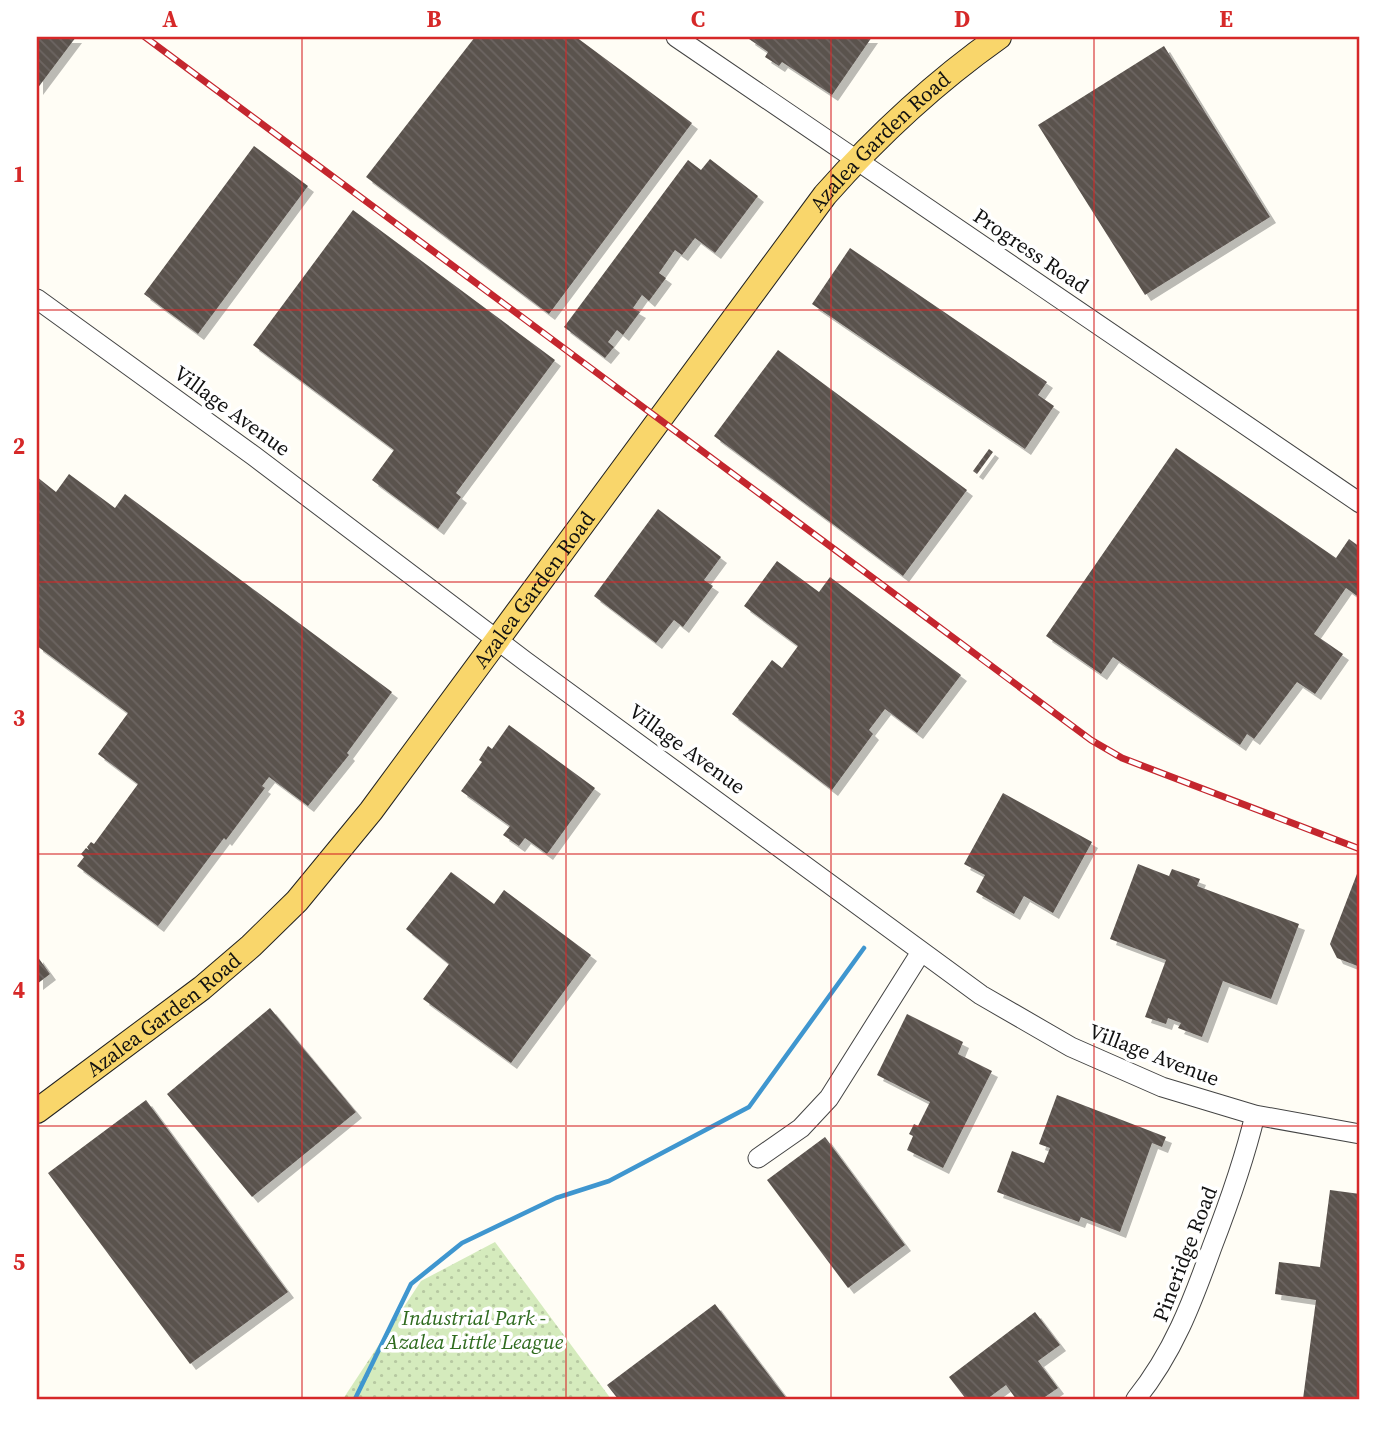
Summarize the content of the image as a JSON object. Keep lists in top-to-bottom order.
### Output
{
  "streets": {
    "main road": ["Azalea Garden Road"],
    "street": ["Progress Road", "Village Avenue", "Pineridge Road"]
  },
  "crossings": [
    ["Azalea Garden Road", "Progress Road"],
    ["Azalea Garden Road", "Village Avenue"],
    ["Village Avenue", "Pineridge Road"]
  ],
  "parks": ["Industrial Park - Azalea Little League"],
  "grid": {
    "columns": [
      "A",
      "B",
      "C",
      "D",
      "E"
    ],
    "rows": [
      "1",
      "2",
      "3",
      "4",
      "5"
    ]
  }
}
